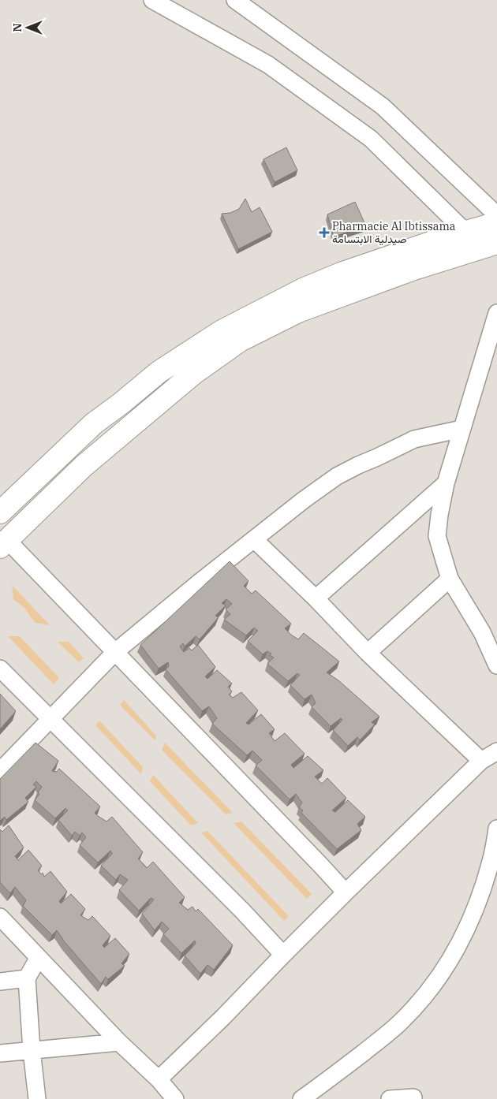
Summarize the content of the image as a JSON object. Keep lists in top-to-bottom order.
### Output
{
  "places": {
    "health": ["Pharmacie Al Ibtissama صيدلية الابتسامة"]
  },
  "north": "left"
}
